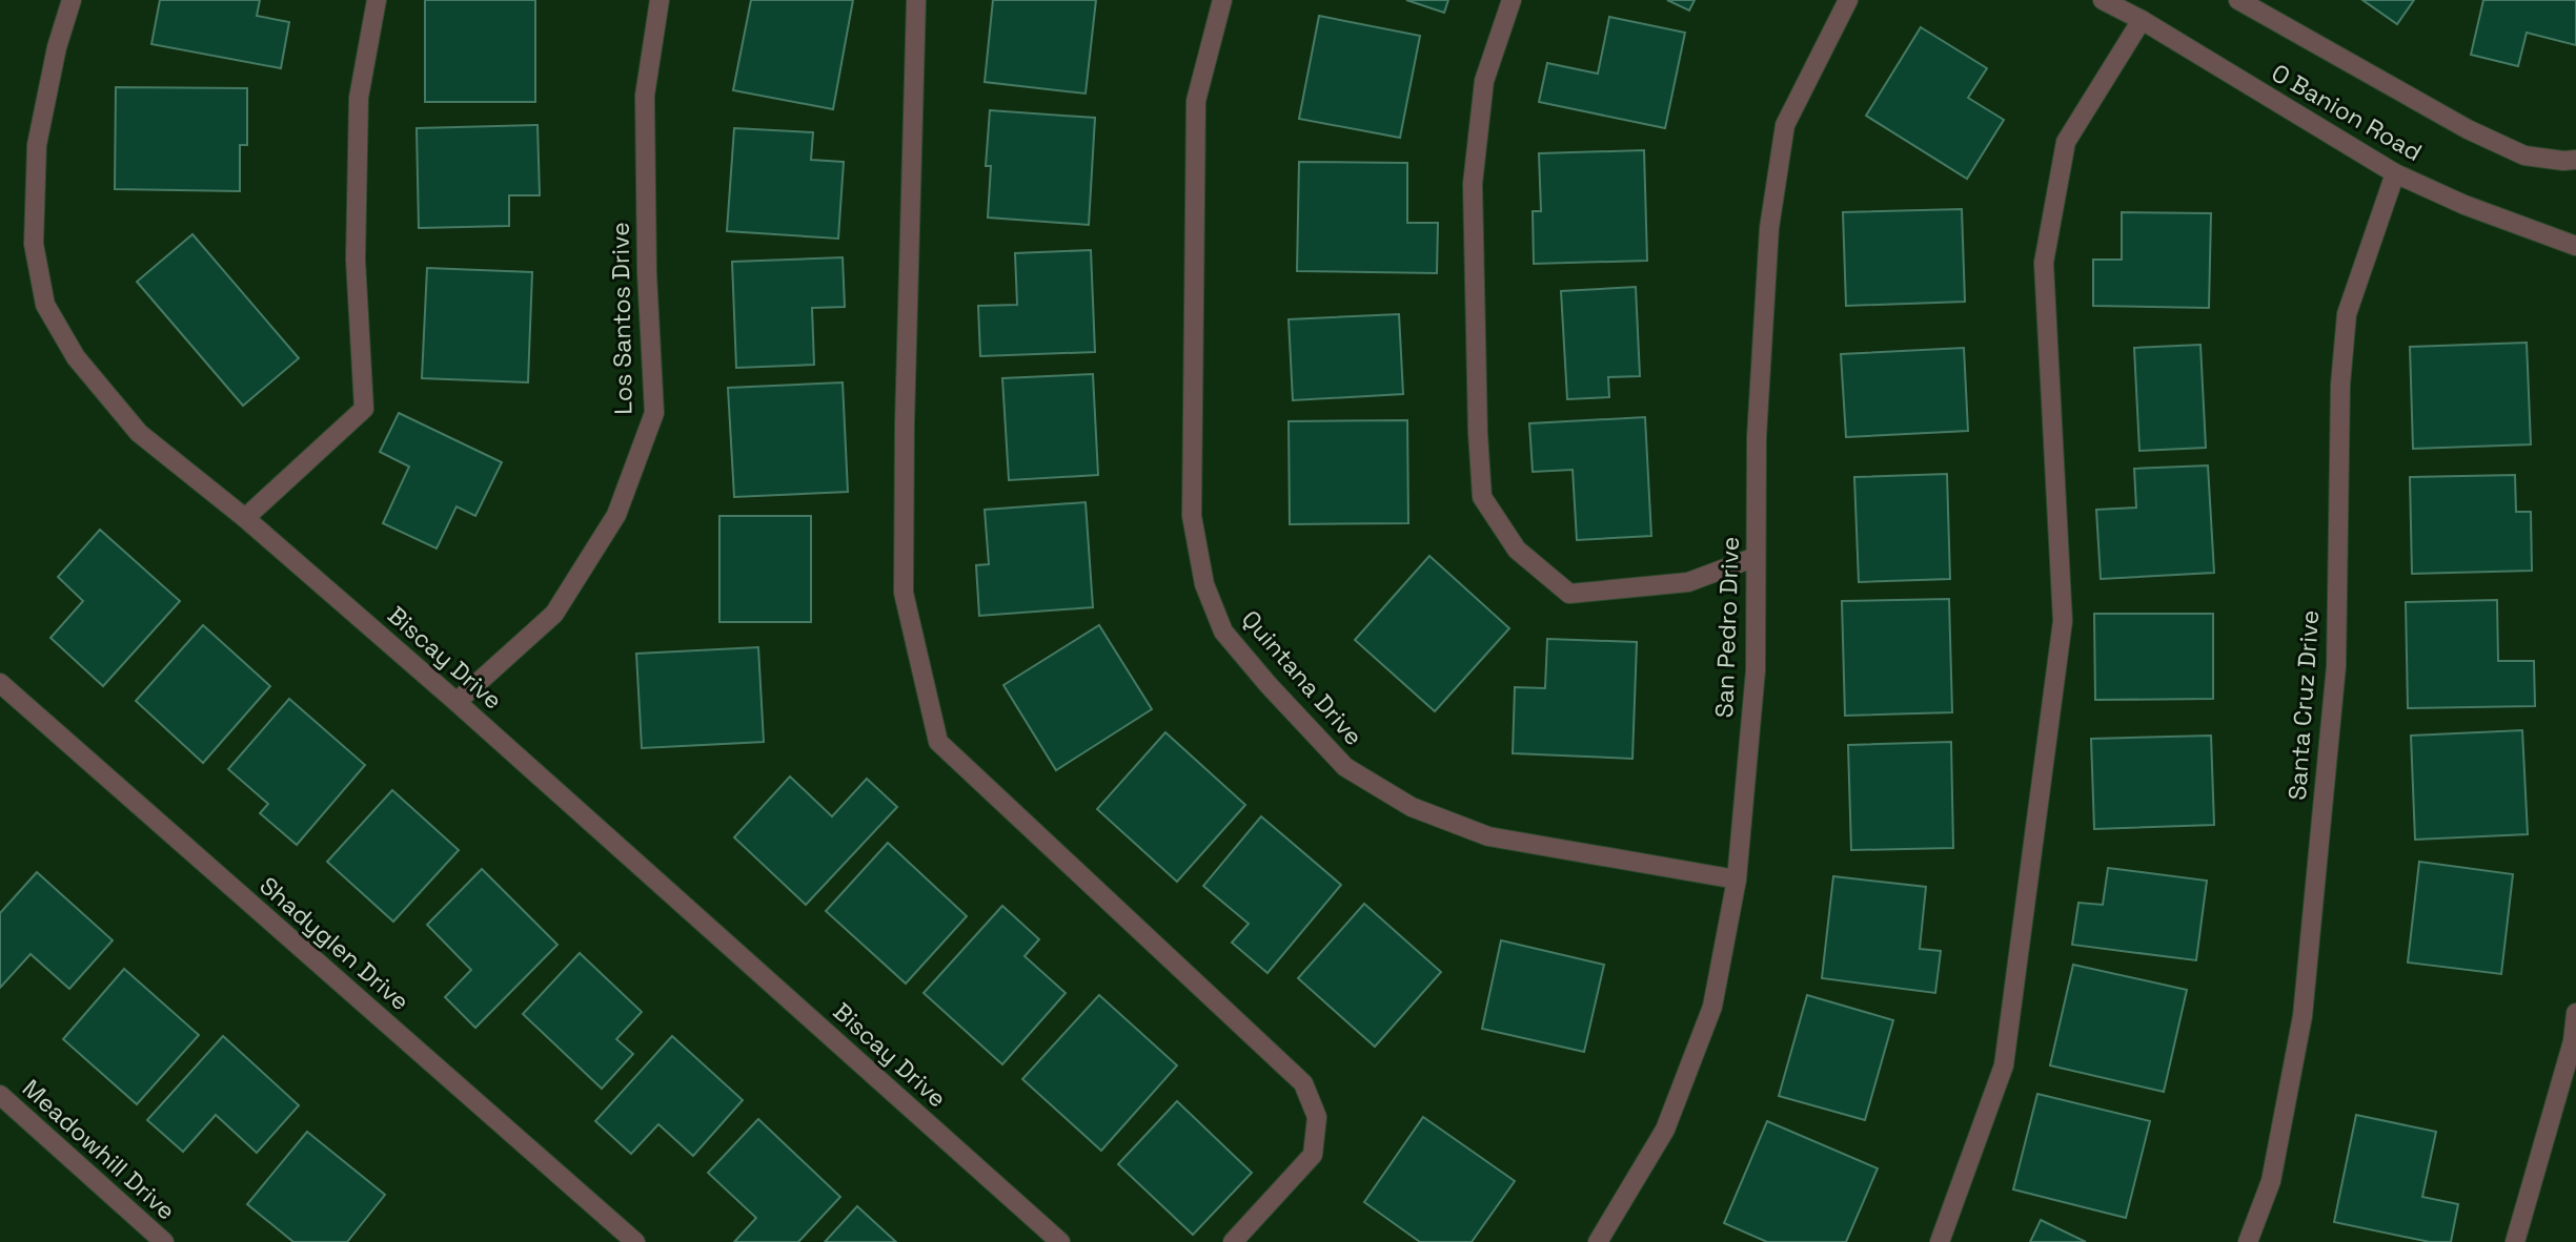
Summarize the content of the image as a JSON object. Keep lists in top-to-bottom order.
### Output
{
  "streets": {
    "street": [
      "O Banion Road",
      "Los Santos Drive",
      "San Pedro Drive",
      "Biscay Drive",
      "Quintana Drive",
      "Santa Cruz Drive",
      "Shadyglen Drive",
      "Meadowhill Drive"
    ]
  },
  "crossings": [
    ["O Banion Road", "Santa Cruz Drive"],
    ["Los Santos Drive", "Biscay Drive"],
    ["San Pedro Drive", "Quintana Drive"]
  ]
}
